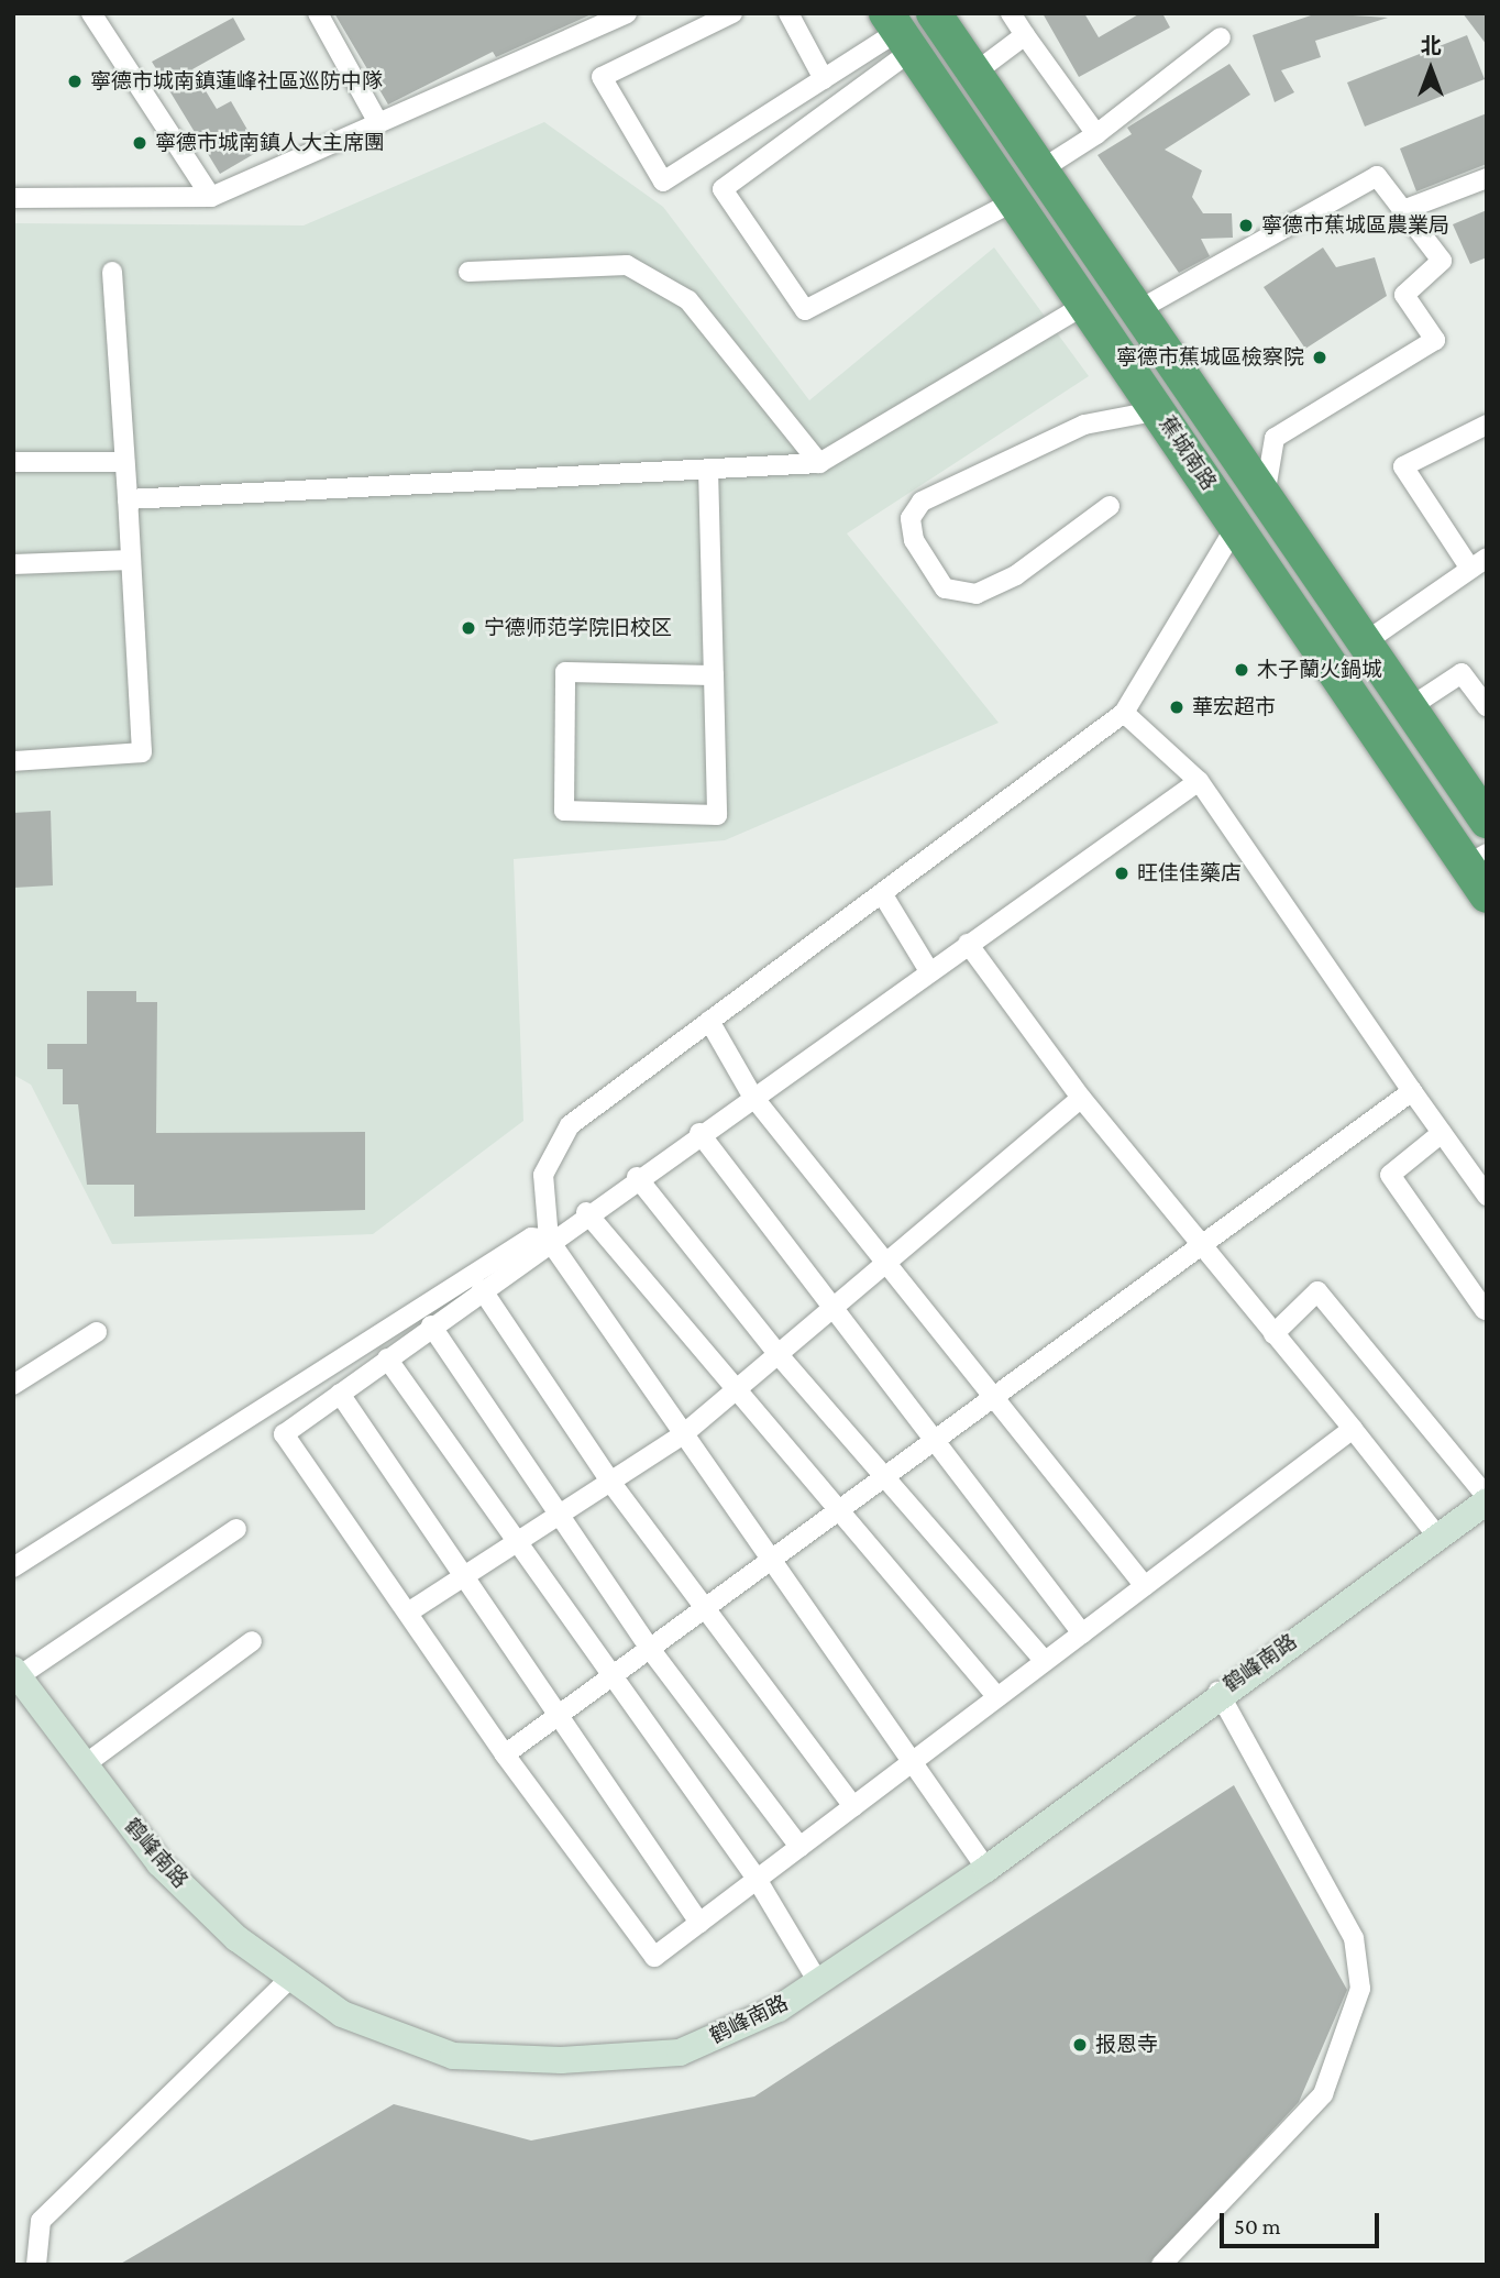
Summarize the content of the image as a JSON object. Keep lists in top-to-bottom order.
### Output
{
  "streets": {
    "highway": ["蕉城南路"],
    "street": ["鹤峰南路"]
  },
  "places": [
    "寧德市城南鎮蓮峰社區巡防中隊",
    "寧德市城南鎮人大主席團",
    "寧德市蕉城區農業局",
    "寧德市蕉城區檢察院",
    "宁德师范学院旧校区",
    "木子蘭火鍋城",
    "華宏超市",
    "旺佳佳藥店",
    "报恩寺"
  ],
  "scale_bar": "50 m",
  "north": "top"
}
